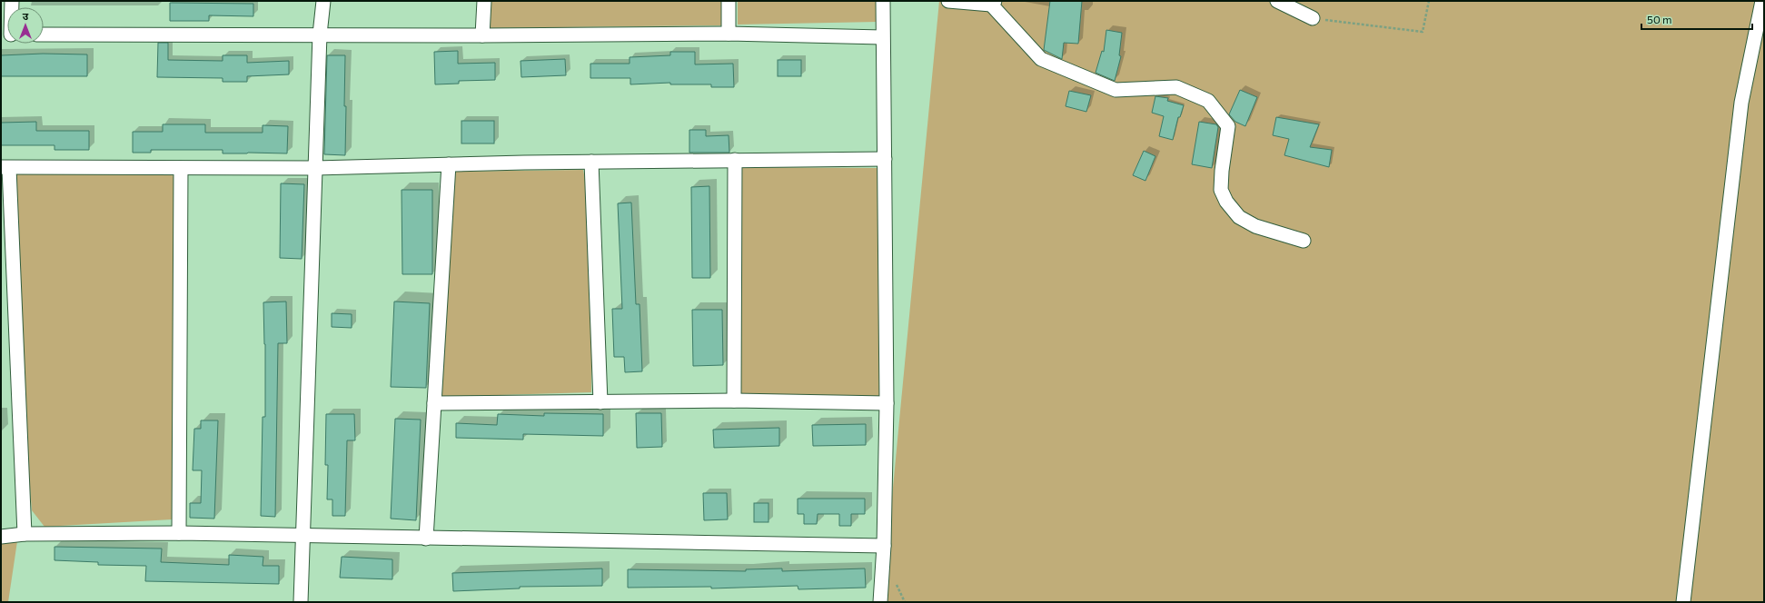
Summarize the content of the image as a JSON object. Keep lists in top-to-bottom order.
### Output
{
  "scale_bar": "50 m",
  "north": "top"
}
